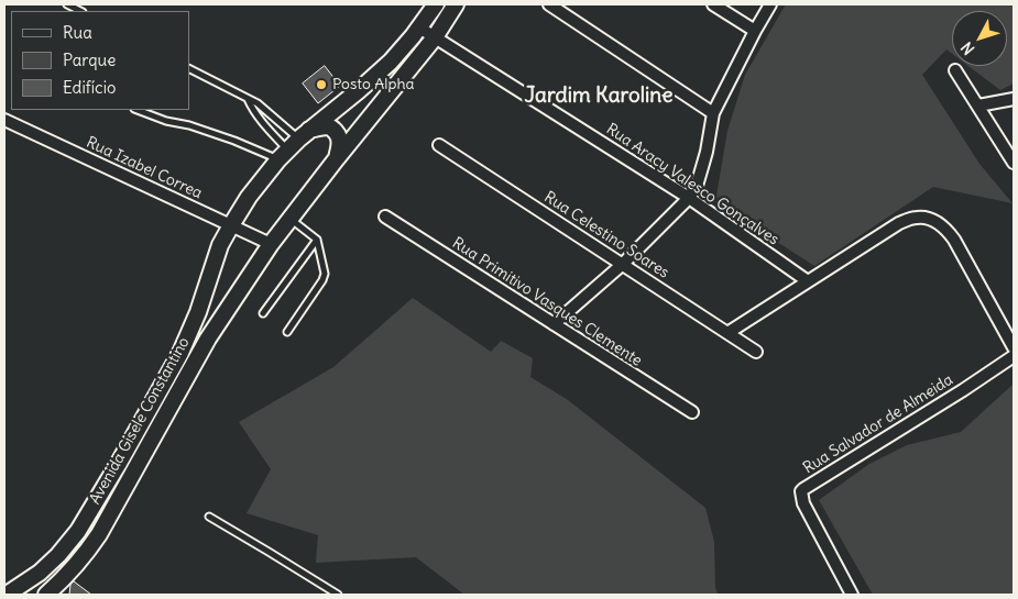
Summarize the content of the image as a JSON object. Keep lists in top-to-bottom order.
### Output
{
  "streets": {
    "main road": ["Avenida Gisele Constantino"],
    "street": [
      "Rua Izabel Correa",
      "Rua Aracy Valesco Gonçalves",
      "Rua Celestino Soares",
      "Rua Primitivo Vasques Clemente",
      "Rua Salvador de Almeida"
    ]
  },
  "crossings": [
    ["Rua Izabel Correa", "Avenida Gisele Constantino"],
    ["Rua Aracy Valesco Gonçalves", "Avenida Gisele Constantino"]
  ],
  "districts": ["Jardim Karoline"],
  "places": ["Posto Alpha"],
  "legend": ["Rua", "Parque", "Edifício"],
  "north": "bottom left"
}
